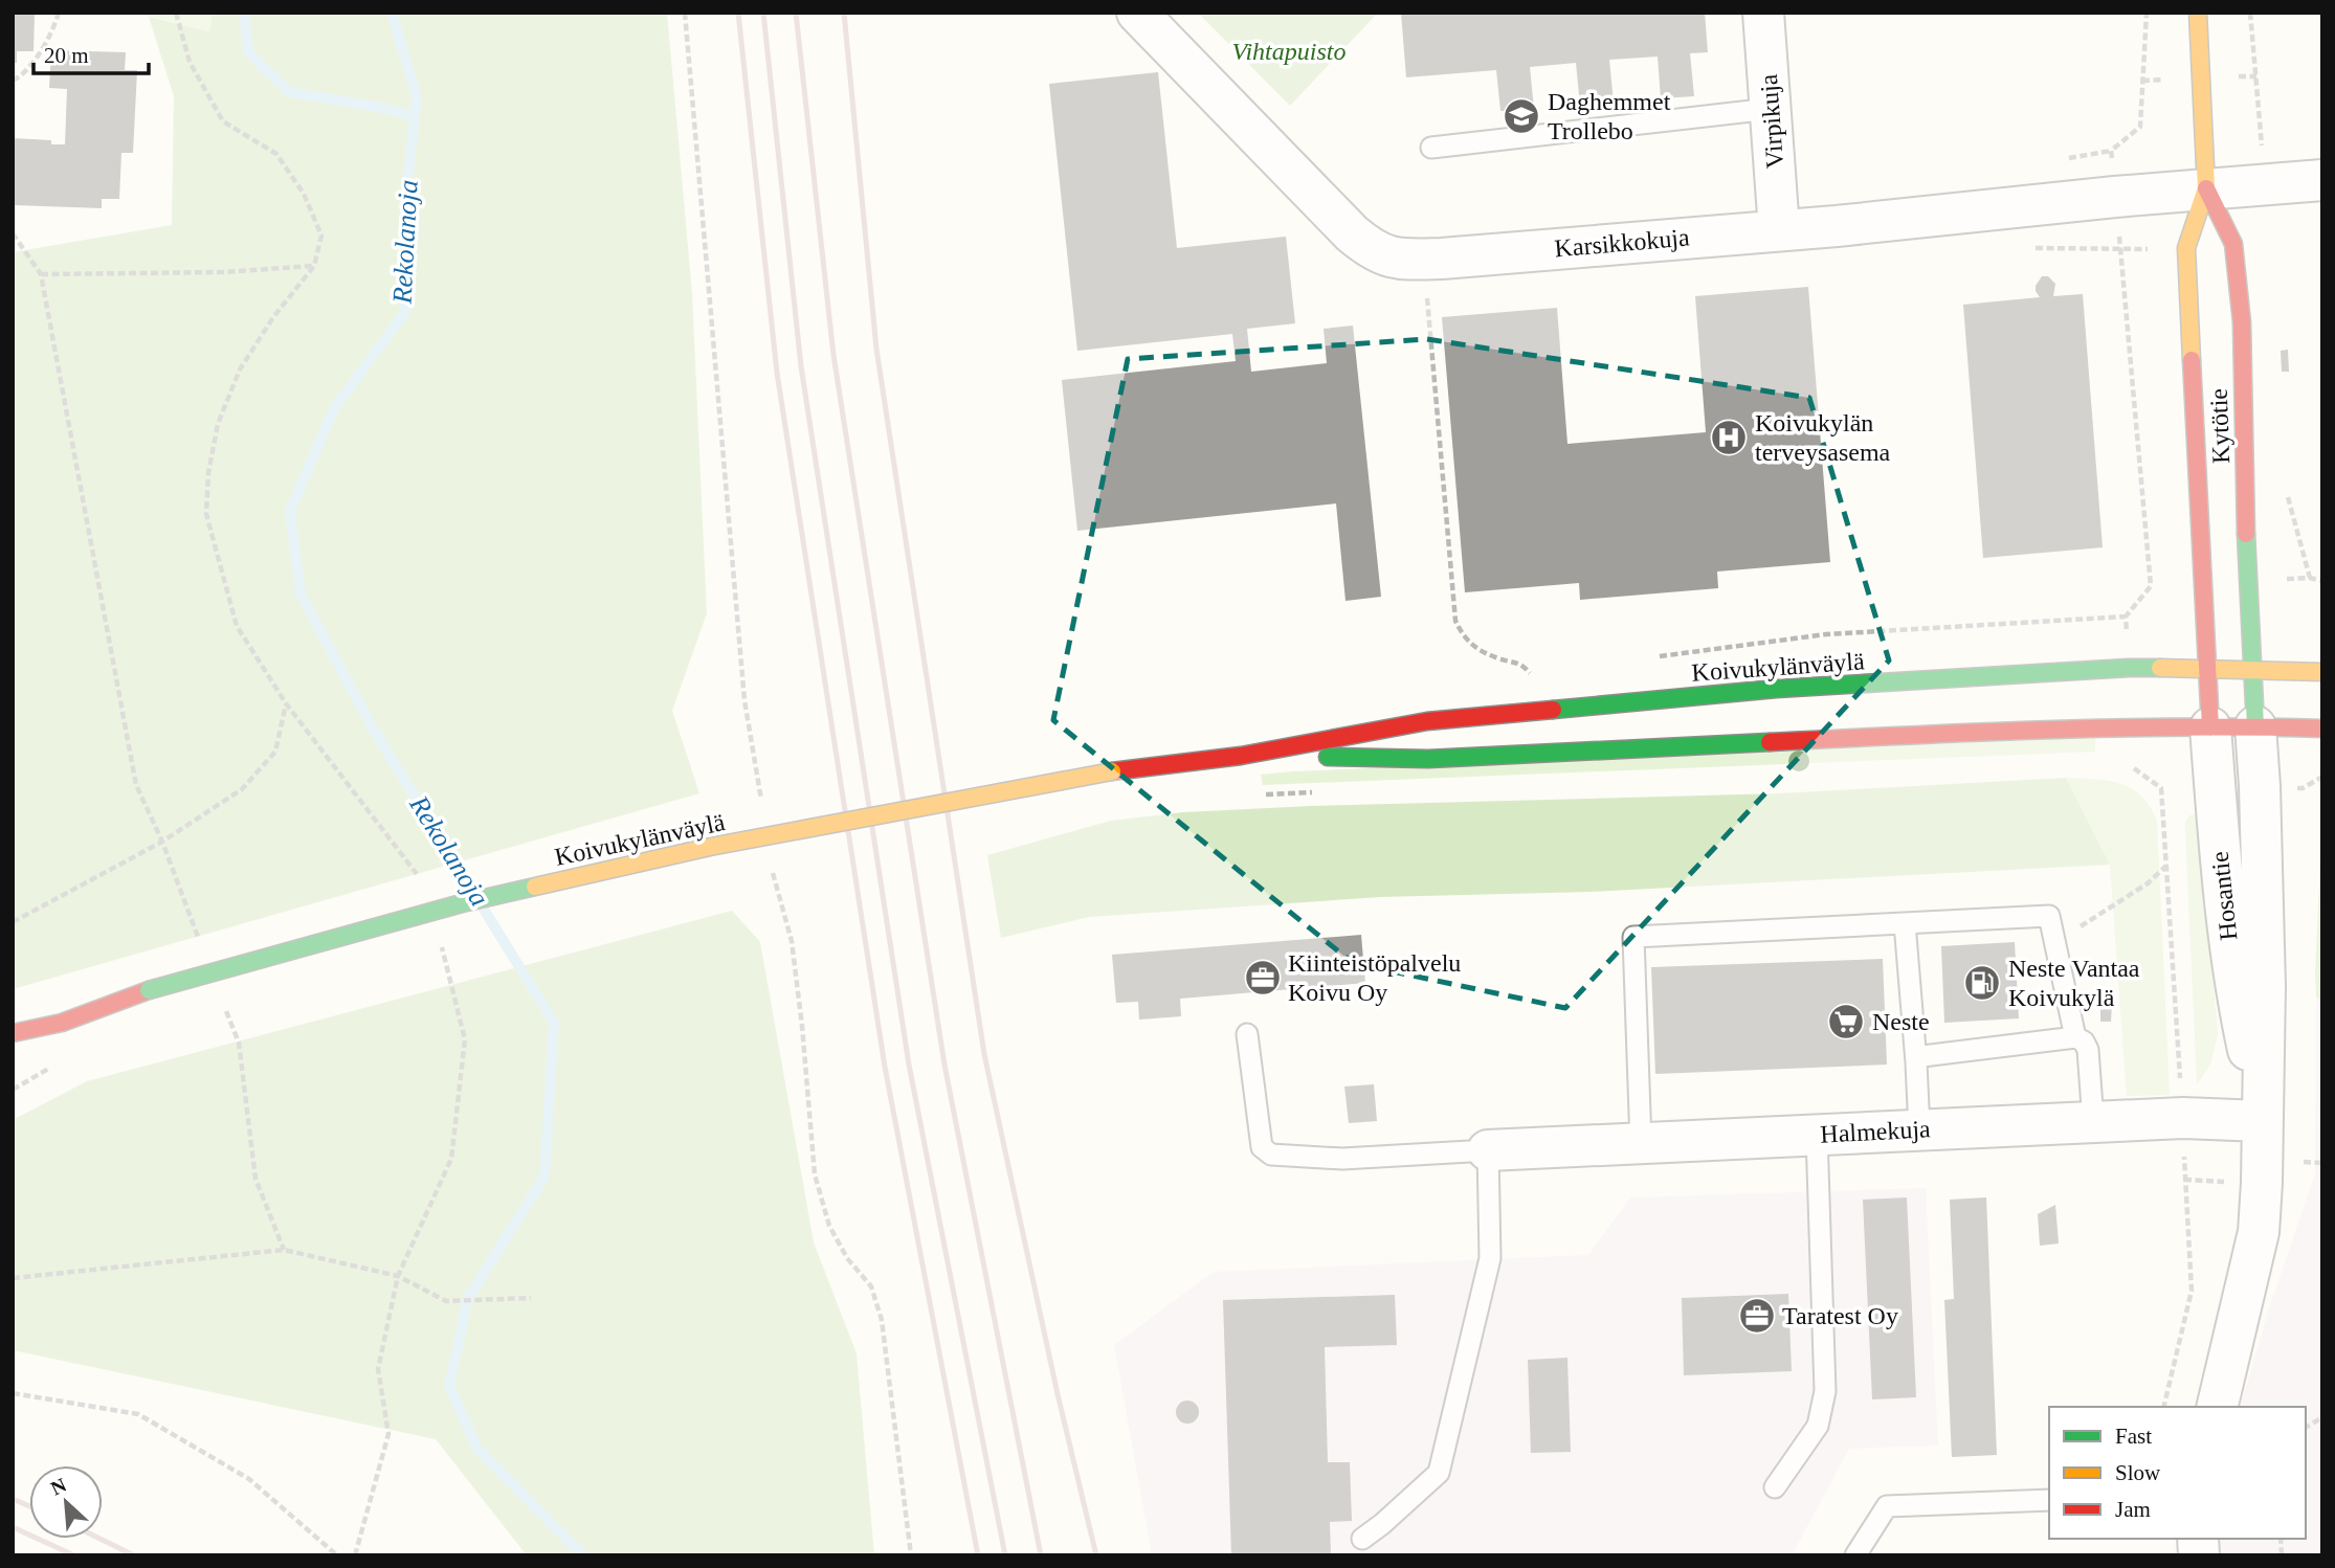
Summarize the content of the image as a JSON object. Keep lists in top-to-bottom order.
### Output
{
  "streets": {
    "main road": ["Kytötie", "Koivukylänväylä", "Hosantie"],
    "street": ["Virpikuja", "Karsikkokuja", "Halmekuja"]
  },
  "crossings": [
    ["Virpikuja", "Karsikkokuja"],
    ["Karsikkokuja", "Kytötie"],
    ["Kytötie", "Koivukylänväylä"],
    ["Kytötie", "Hosantie"],
    ["Koivukylänväylä", "Hosantie"],
    ["Hosantie", "Halmekuja"]
  ],
  "water": ["Rekolanoja"],
  "parks": ["Vihtapuisto"],
  "places": {
    "school or university": ["Daghemmet Trollebo"],
    "hospital": ["Koivukylän terveysasema"],
    "office": ["Kiinteistöpalvelu Koivu Oy", "Taratest Oy"],
    "fuel station": ["Neste Vantaa Koivukylä"],
    "supermarket": ["Neste"]
  },
  "legend": ["Fast", "Slow", "Jam"],
  "scale_bar": "20 m",
  "north": "top left"
}
